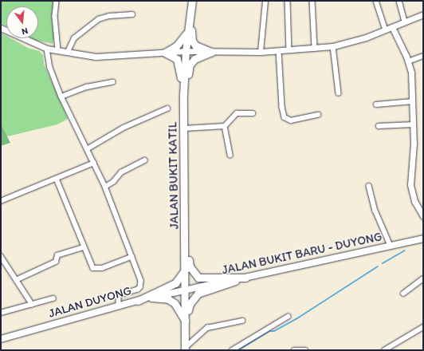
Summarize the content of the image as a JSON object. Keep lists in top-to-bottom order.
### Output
{
  "streets": {
    "main road": ["JALAN BUKIT KATIL", "JALAN BUKIT BARU - DUYONG", "JALAN DUYONG"]
  },
  "crossings": [
    ["JALAN BUKIT KATIL", "JALAN BUKIT BARU - DUYONG"],
    ["JALAN BUKIT KATIL", "JALAN DUYONG"],
    ["JALAN BUKIT BARU - DUYONG", "JALAN DUYONG"]
  ],
  "north": "bottom"
}
